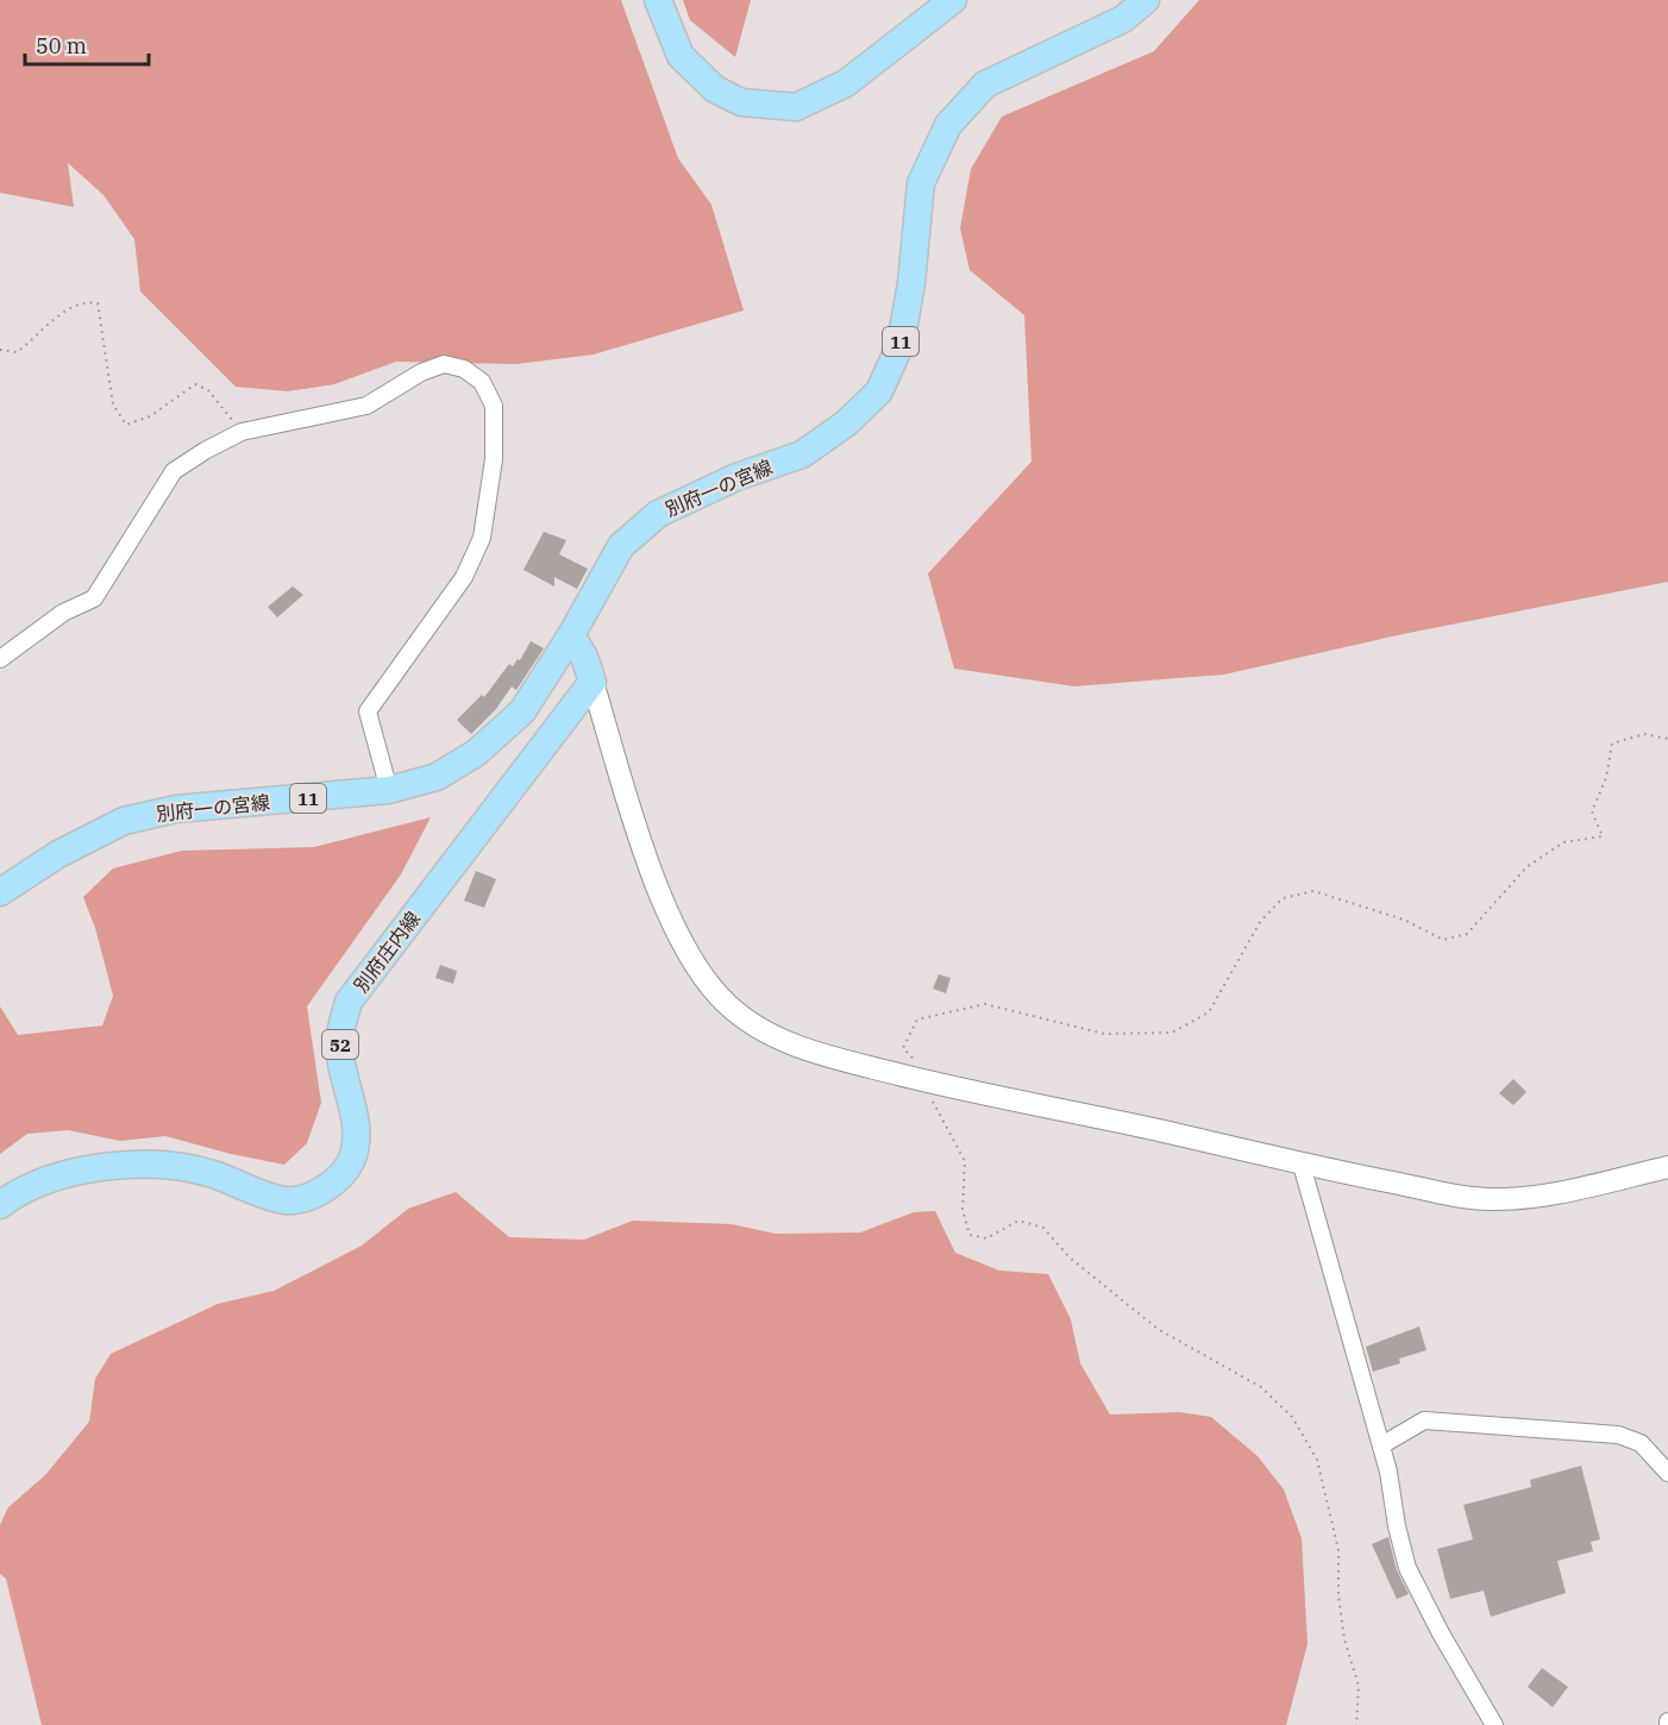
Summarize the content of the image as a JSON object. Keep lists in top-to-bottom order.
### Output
{
  "streets": {
    "main road": [
      "11",
      "別府一の宮線",
      "別府庄内線",
      "52"
    ]
  },
  "scale_bar": "50 m"
}
